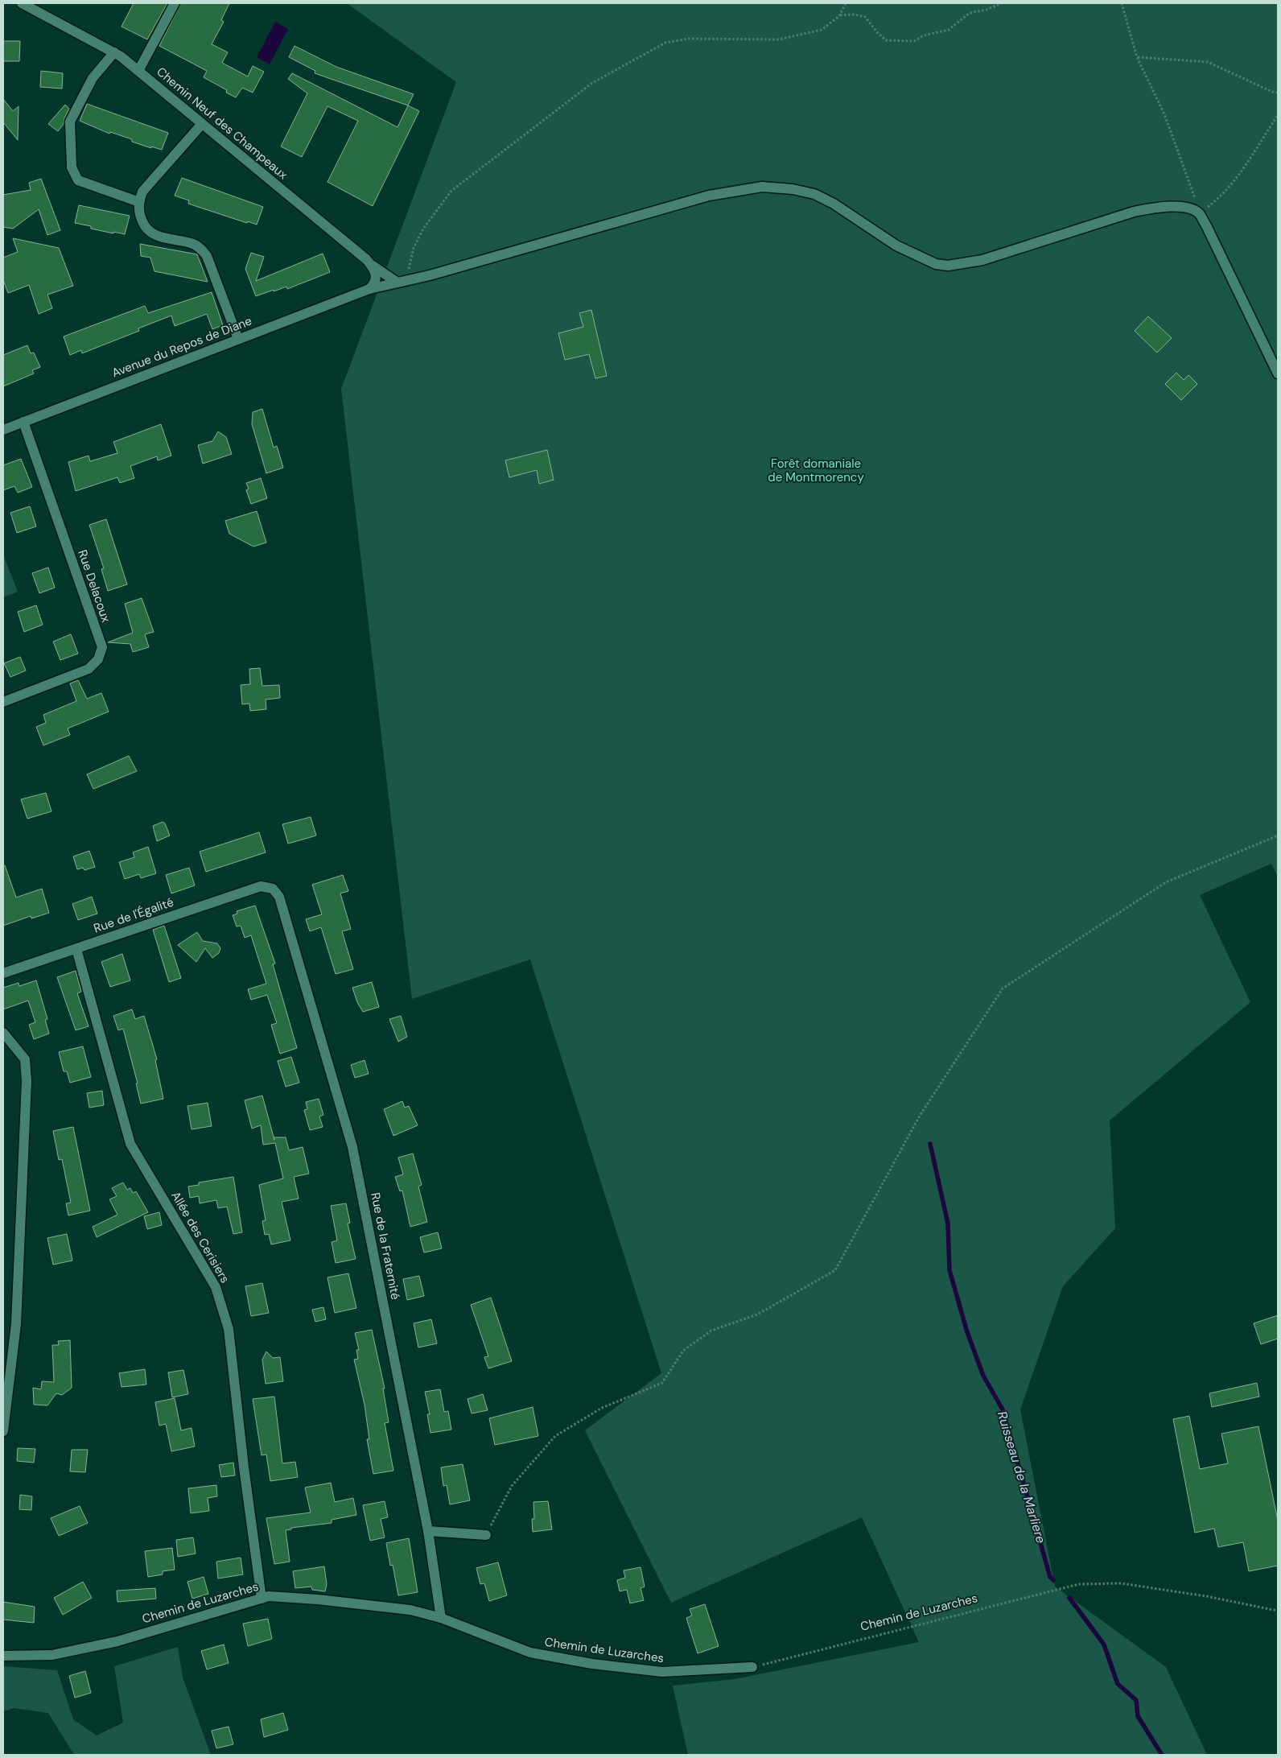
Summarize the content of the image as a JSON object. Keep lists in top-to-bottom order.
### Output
{
  "streets": {
    "street": [
      "Chemin Neuf des Champeaux",
      "Avenue du Repos de Diane",
      "Rue Delacoux",
      "Rue de l'Égalité",
      "Allée des Cerisiers",
      "Rue de la Fraternité",
      "Chemin de Luzarches"
    ]
  },
  "crossings": [
    ["Chemin Neuf des Champeaux", "Avenue du Repos de Diane"],
    ["Avenue du Repos de Diane", "Rue Delacoux"],
    ["Rue de l'Égalité", "Allée des Cerisiers"],
    ["Rue de l'Égalité", "Rue de la Fraternité"],
    ["Allée des Cerisiers", "Chemin de Luzarches"],
    ["Rue de la Fraternité", "Chemin de Luzarches"]
  ],
  "water": ["Ruisseau de la Marliere"],
  "parks": ["Forêt domaniale de Montmorency"]
}
